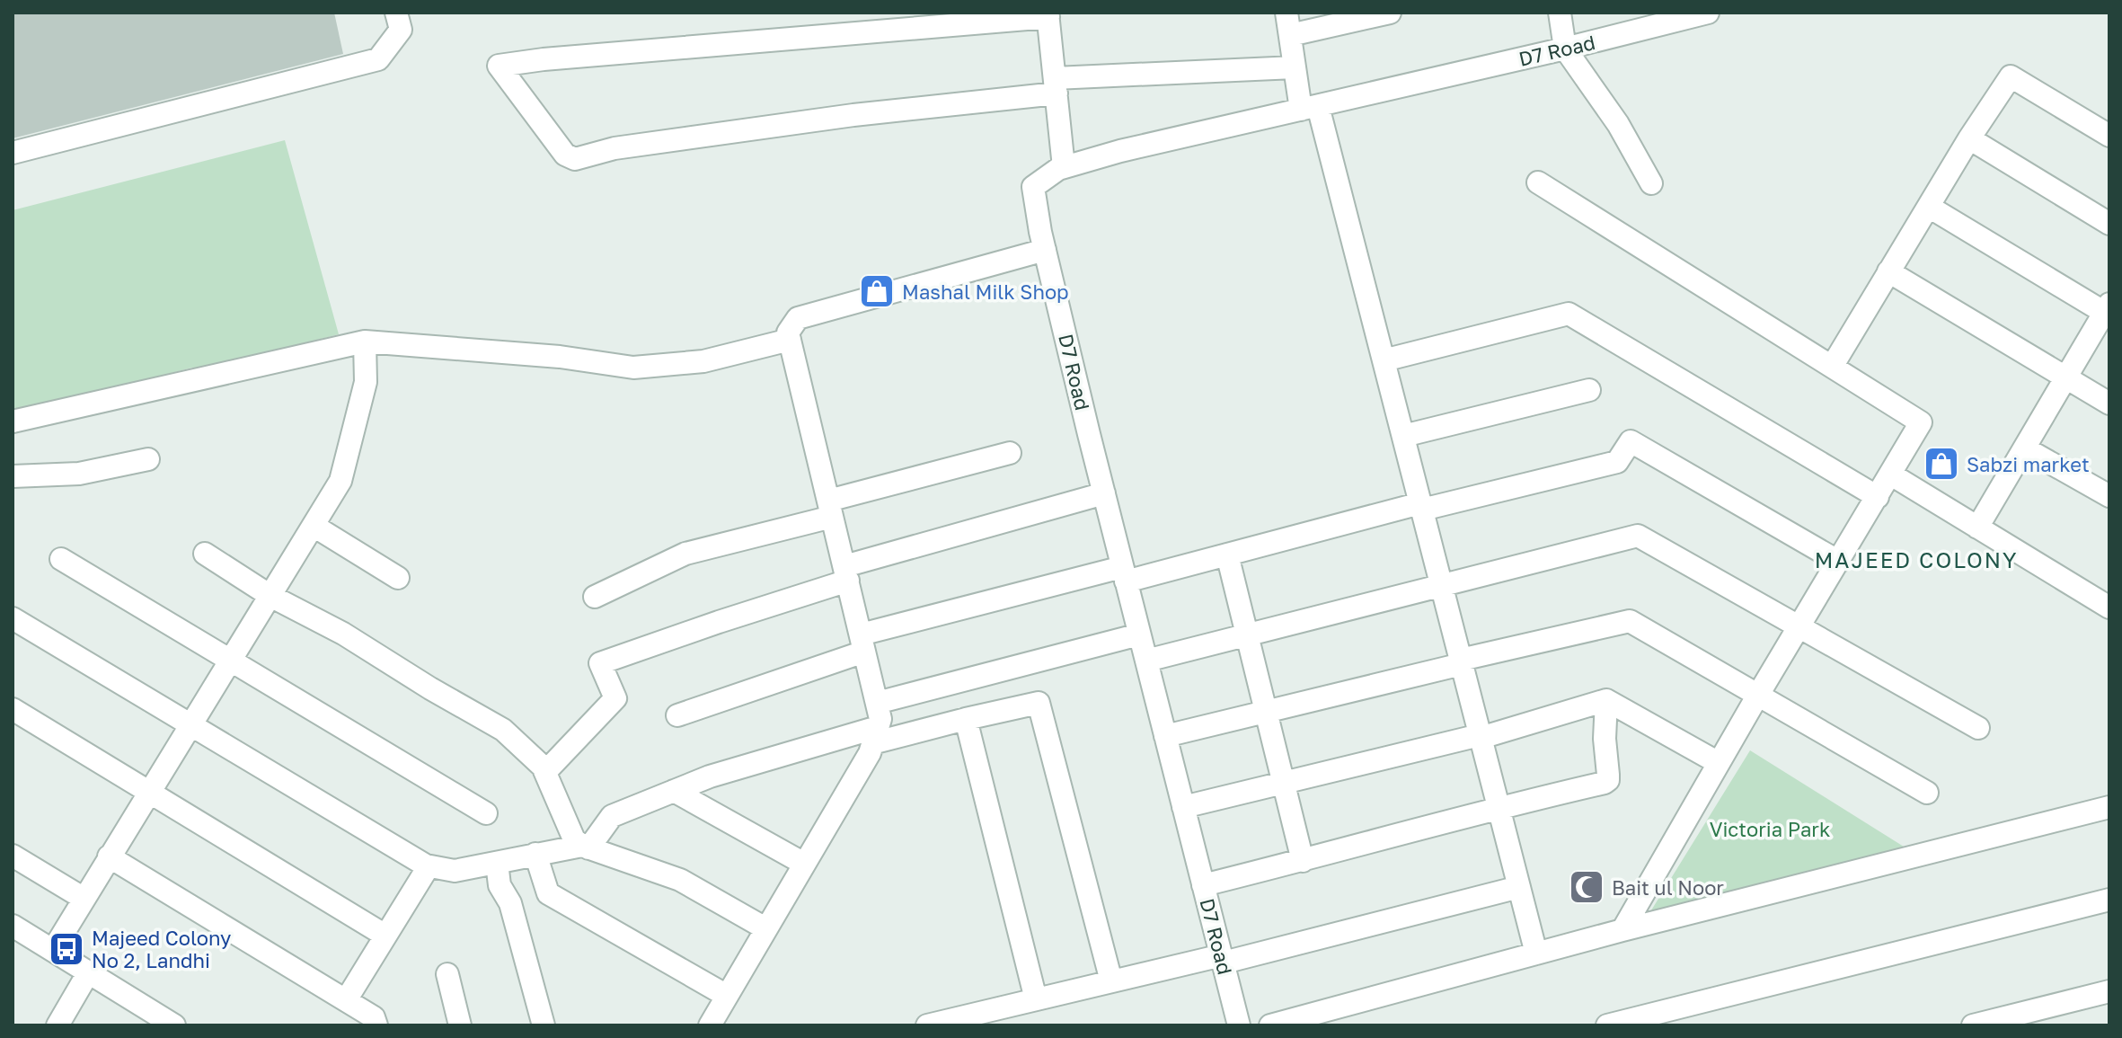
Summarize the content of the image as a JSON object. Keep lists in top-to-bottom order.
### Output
{
  "streets": {
    "street": ["D7 Road"]
  },
  "districts": ["MAJEED COLONY"],
  "parks": ["Victoria Park"],
  "places": {
    "shop": ["Mashal Milk Shop", "Sabzi market"],
    "mosque": ["Bait ul Noor"],
    "bus stop": ["Majeed Colony No 2, Landhi"]
  }
}
